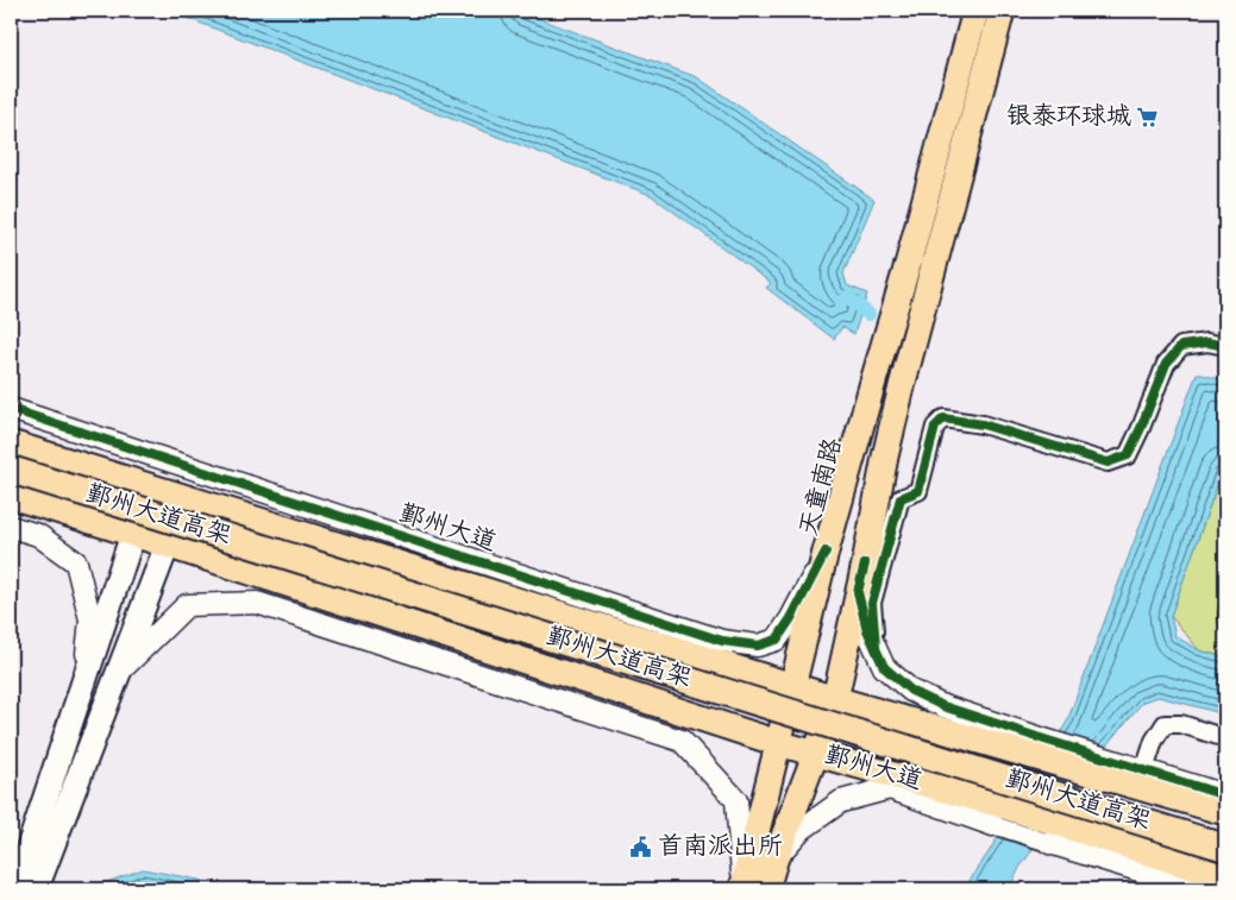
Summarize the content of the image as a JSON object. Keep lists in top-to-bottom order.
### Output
{
  "streets": {
    "highway": ["鄞州大道高架"],
    "main road": ["天童南路", "鄞州大道"]
  },
  "crossings": [
    ["天童南路", "鄞州大道"]
  ],
  "places": {
    "supermarket": ["银泰环球城"],
    "public building": ["首南派出所"]
  }
}
